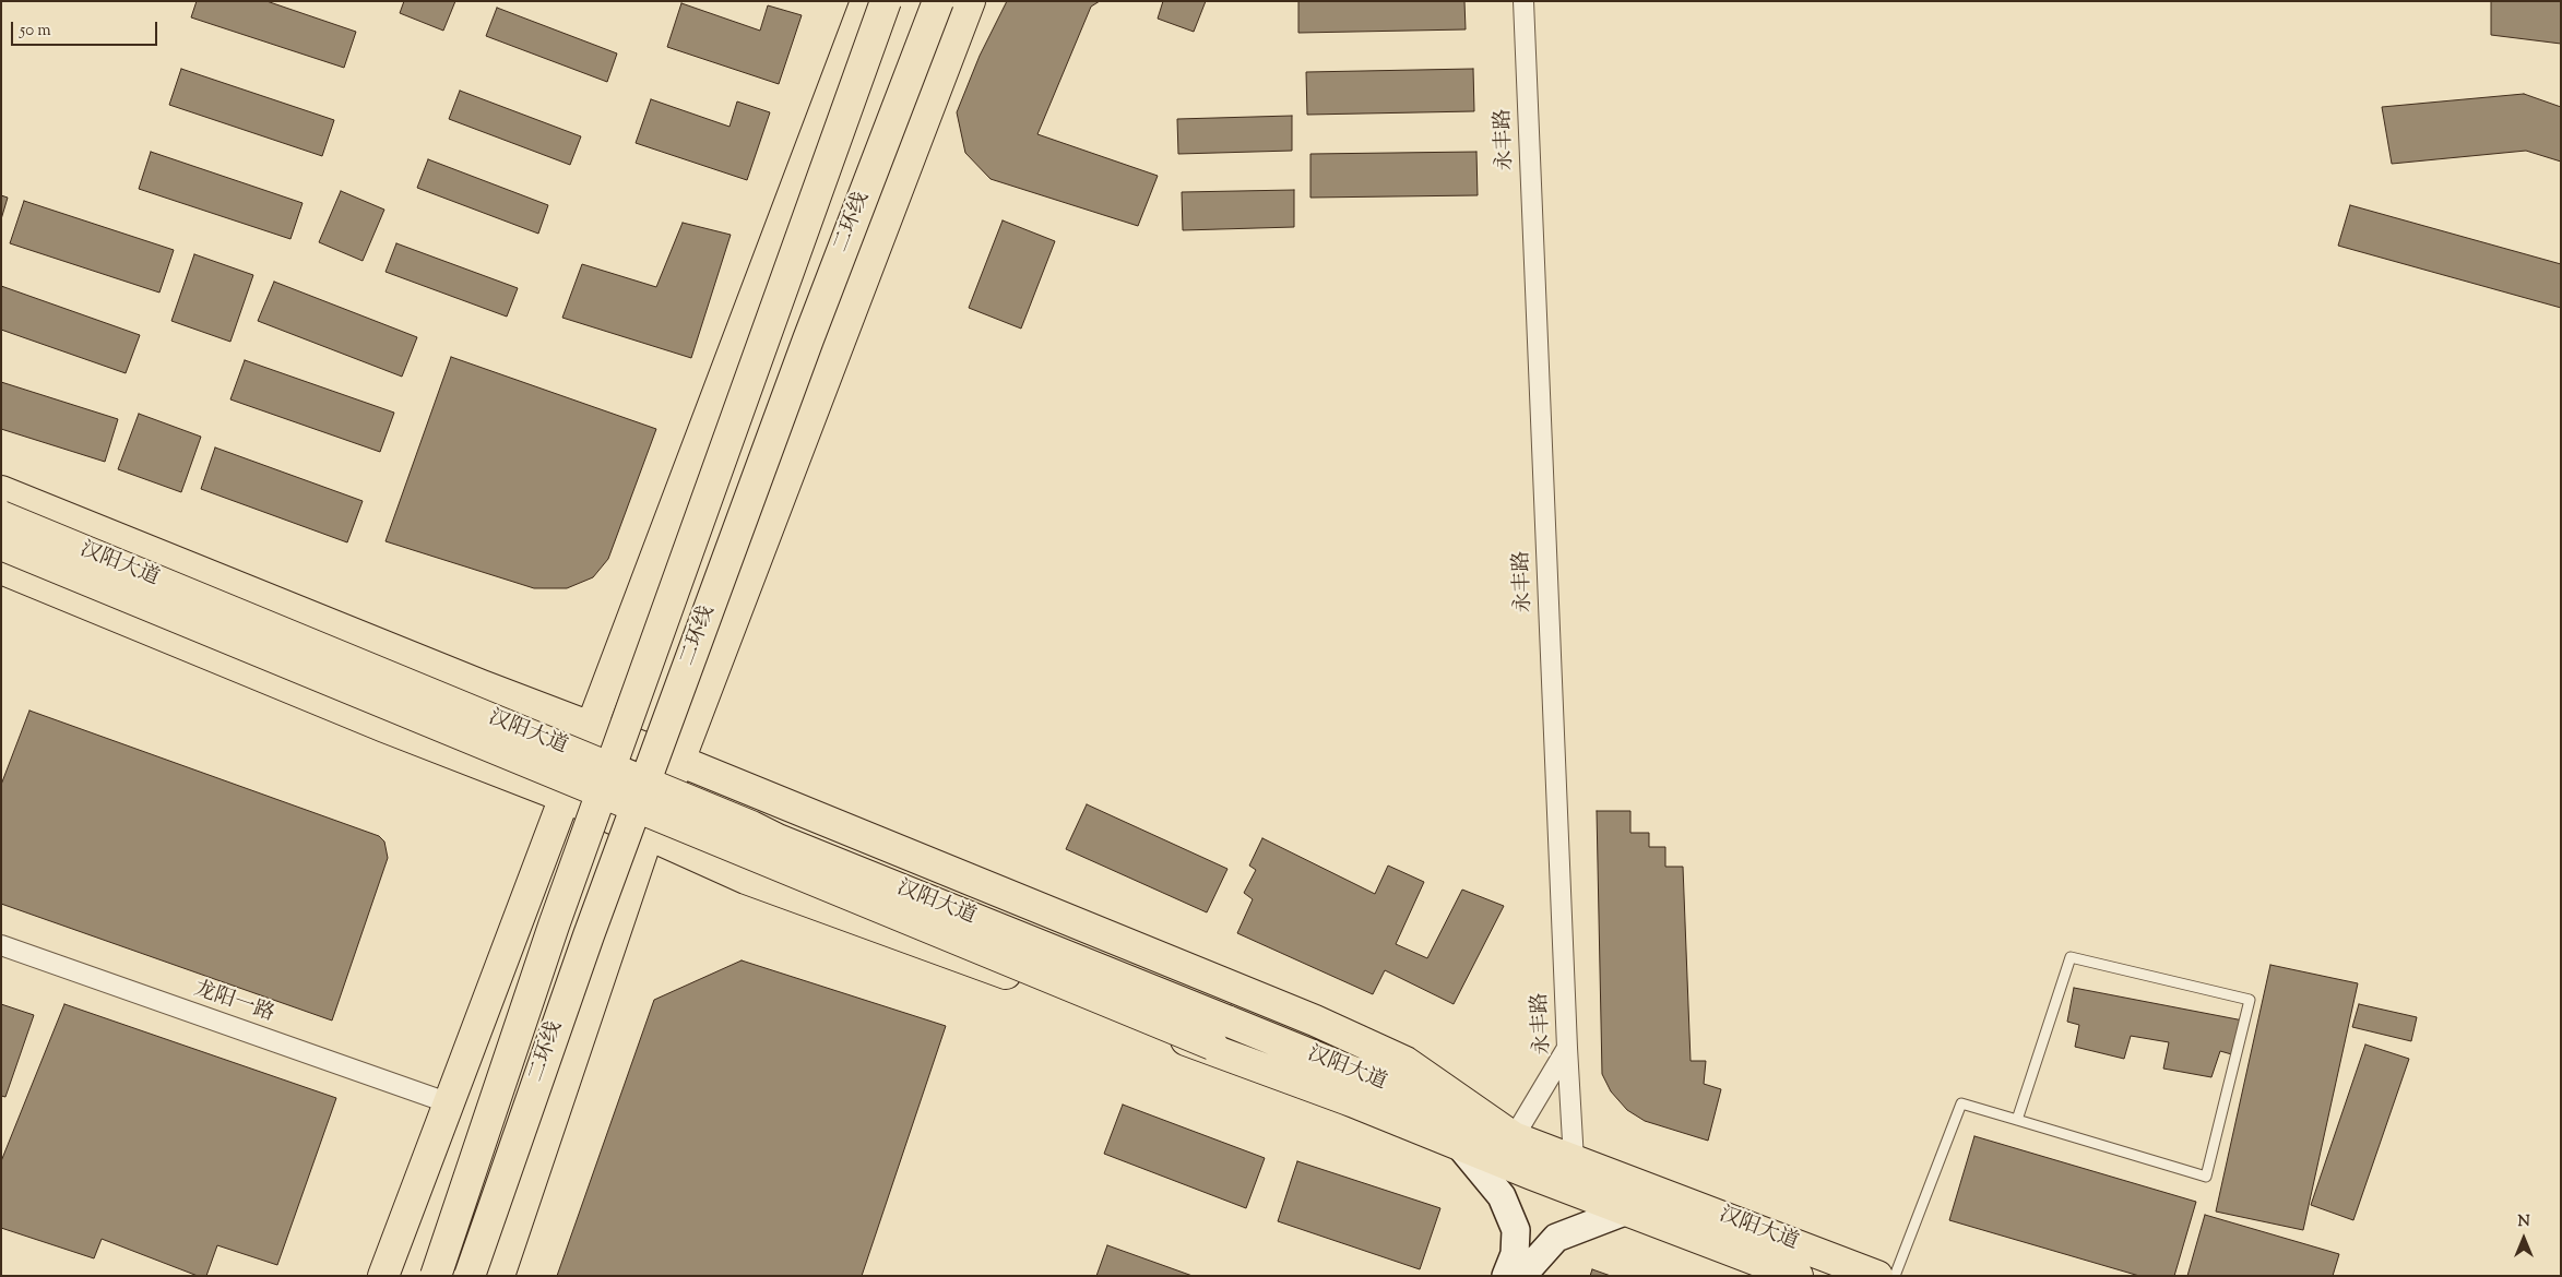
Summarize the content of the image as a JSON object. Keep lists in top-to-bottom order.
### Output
{
  "streets": {
    "main road": ["二环线", "汉阳大道"],
    "street": ["永丰路", "龙阳一路"]
  },
  "crossings": [
    ["永丰路", "汉阳大道"]
  ],
  "scale_bar": "50 m",
  "north": "top"
}
